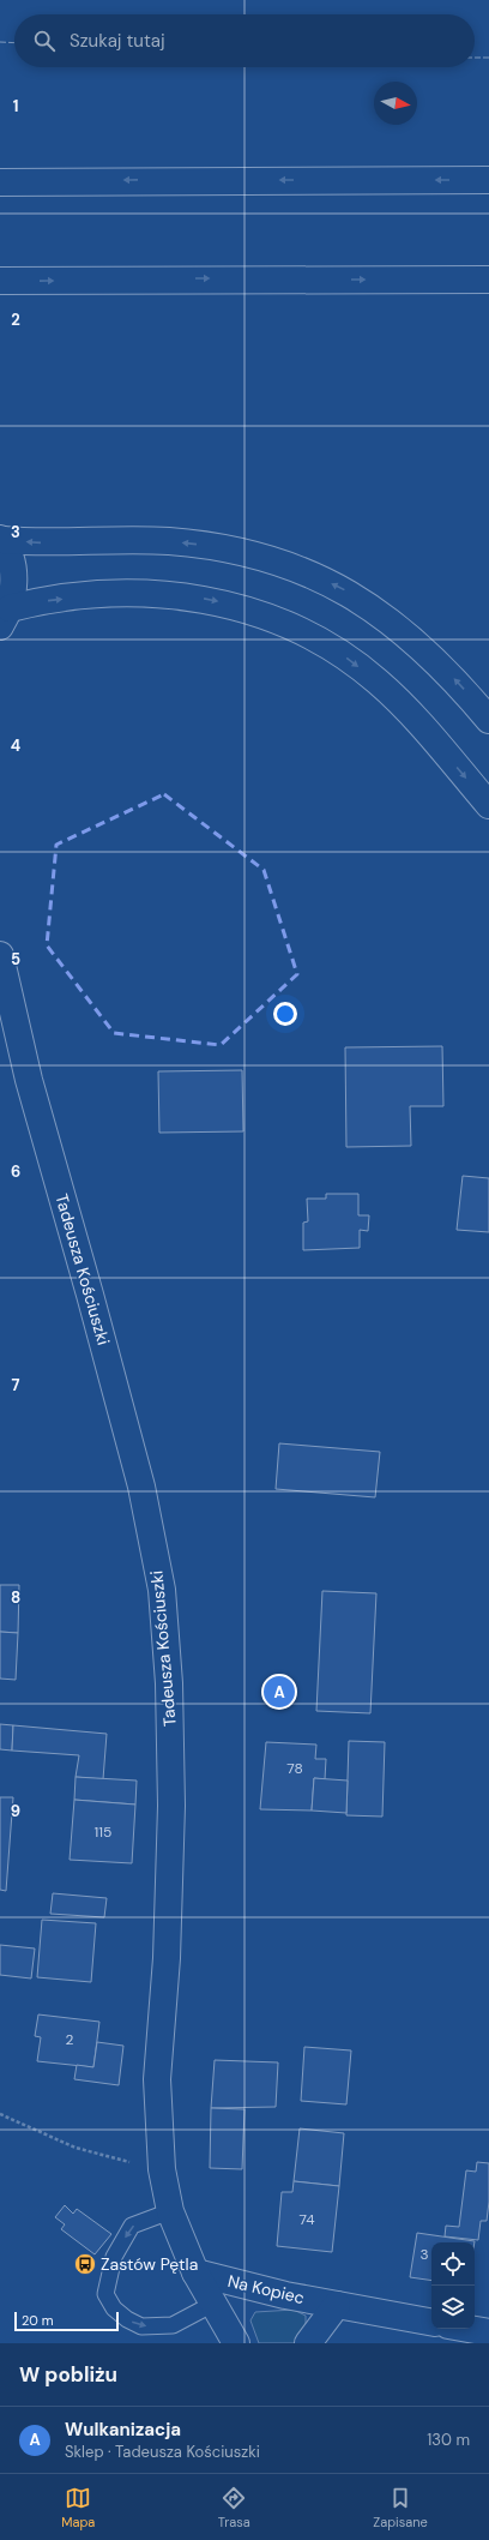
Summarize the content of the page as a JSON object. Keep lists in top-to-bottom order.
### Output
{
  "streets": {
    "main road": ["Tadeusza Kościuszki", "Na Kopiec"]
  },
  "crossings": [
    ["Tadeusza Kościuszki", "Na Kopiec"]
  ],
  "places": {
    "bus stop": ["Zastów Pętla"]
  },
  "house_numbers": [
    "78",
    "115",
    "2",
    "74",
    "3"
  ],
  "scale_bar": "20 m",
  "north": "right",
  "page": {
    "search": "Szukaj tutaj",
    "pins": "A",
    "scale": "20 m",
    "heading": "W pobliżu",
    "list": [
      {
        "mark": "A",
        "name": "Wulkanizacja",
        "note": "Sklep · Tadeusza Kościuszki",
        "value": "130 m"
      }
    ],
    "nav": ["Mapa", "Trasa", "Zapisane"]
  },
  "grid": {
    "rows": [
      "1",
      "2",
      "3",
      "4",
      "5",
      "6",
      "7",
      "8",
      "9"
    ]
  }
}
